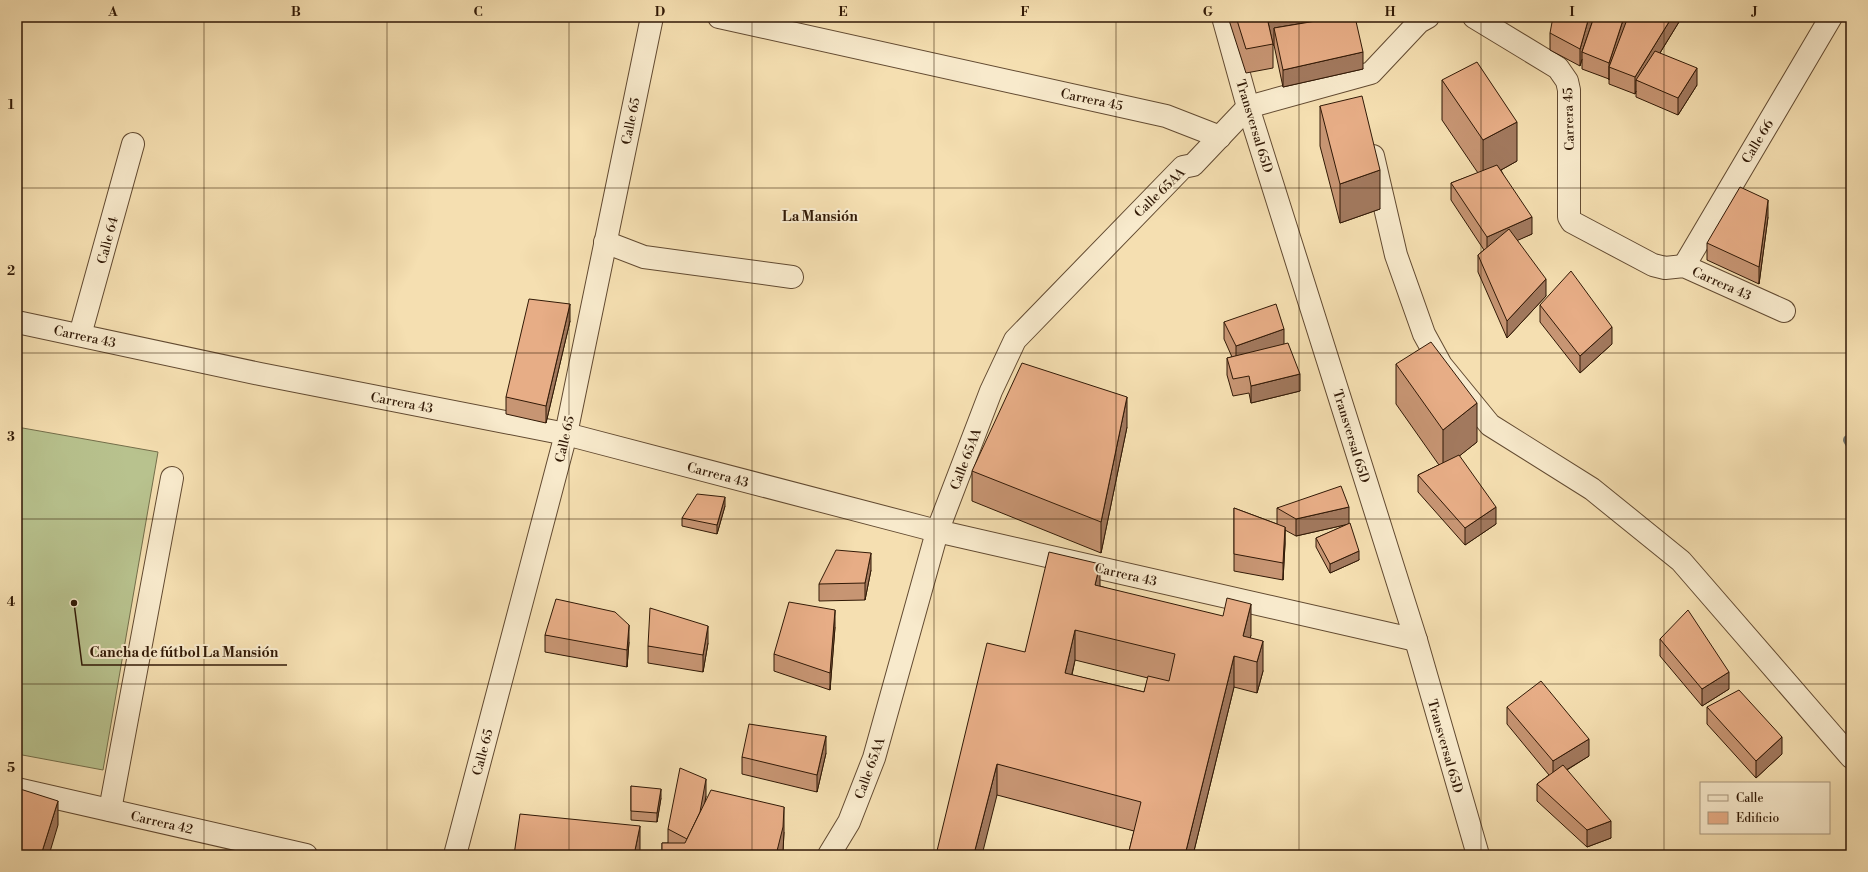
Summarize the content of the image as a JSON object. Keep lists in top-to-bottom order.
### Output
{
  "streets": {
    "street": [
      "Carrera 45",
      "Calle 65",
      "Transversal 65D",
      "Calle 66",
      "Calle 65AA",
      "Calle 64",
      "Carrera 43",
      "Carrera 42"
    ]
  },
  "crossings": [
    ["Carrera 45", "Calle 65AA"],
    ["Carrera 45", "Carrera 43"],
    ["Calle 65", "Carrera 43"],
    ["Transversal 65D", "Carrera 43"],
    ["Calle 66", "Carrera 43"],
    ["Calle 65AA", "Carrera 43"],
    ["Calle 64", "Carrera 43"]
  ],
  "districts": ["La Mansión"],
  "places": ["Cancha de fútbol La Mansión"],
  "legend": ["Calle", "Edificio"],
  "grid": {
    "columns": [
      "A",
      "B",
      "C",
      "D",
      "E",
      "F",
      "G",
      "H",
      "I",
      "J"
    ],
    "rows": [
      "1",
      "2",
      "3",
      "4",
      "5"
    ]
  }
}
